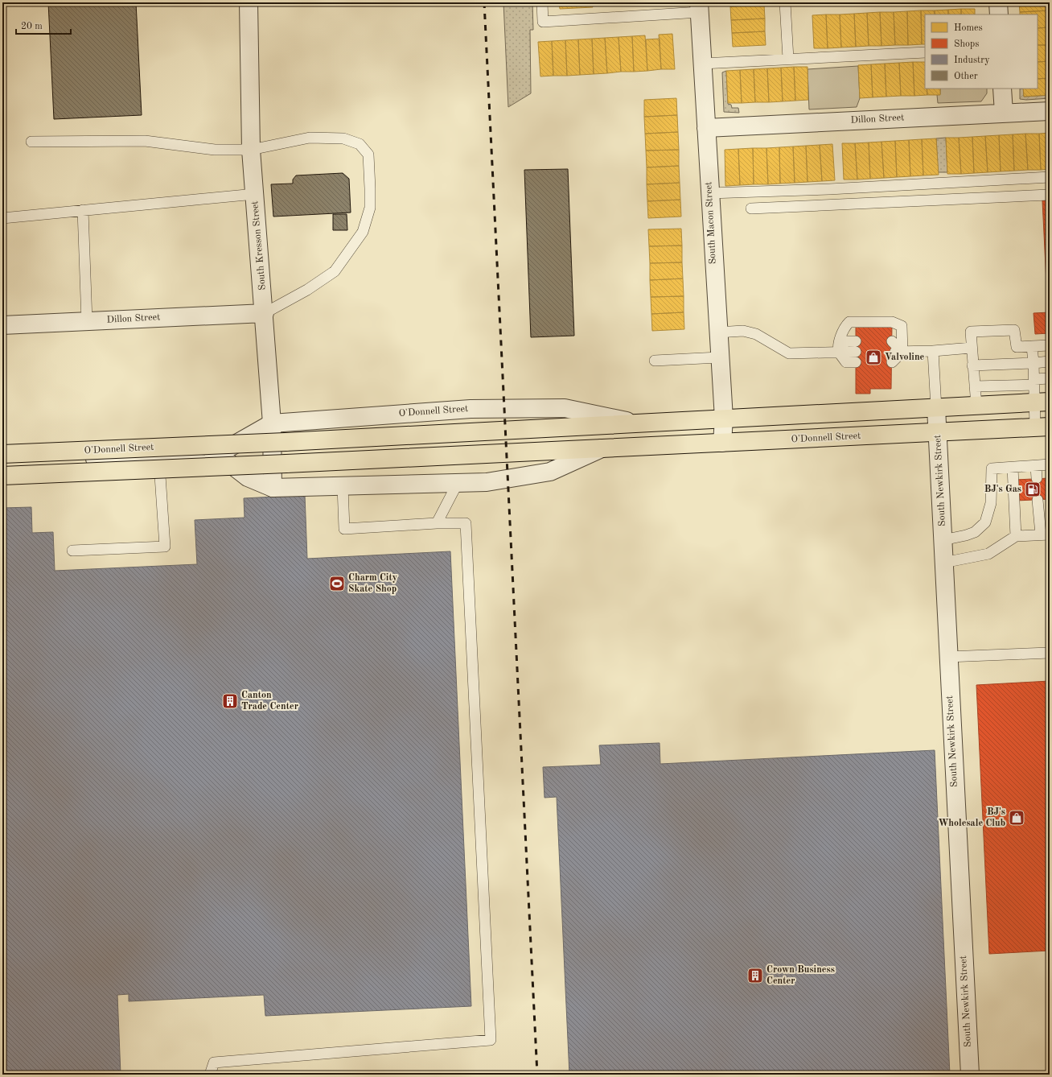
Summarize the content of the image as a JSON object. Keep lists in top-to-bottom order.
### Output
{
  "streets": {
    "main road": ["O'Donnell Street"],
    "street": [
      "Dillon Street",
      "South Macon Street",
      "South Kresson Street",
      "South Newkirk Street"
    ]
  },
  "crossings": [
    ["Dillon Street", "South Macon Street"],
    ["Dillon Street", "South Kresson Street"],
    ["South Macon Street", "O'Donnell Street"],
    ["South Kresson Street", "O'Donnell Street"],
    ["O'Donnell Street", "South Newkirk Street"]
  ],
  "places": {
    "shop": ["Valvoline", "BJ's Wholesale Club"],
    "fuel station": ["BJ's Gas"],
    "sports": ["Charm City Skate Shop"],
    "building": ["Canton Trade Center", "Crown Business Center"]
  },
  "legend": [
    "Homes",
    "Shops",
    "Industry",
    "Other"
  ],
  "scale_bar": "20 m"
}
